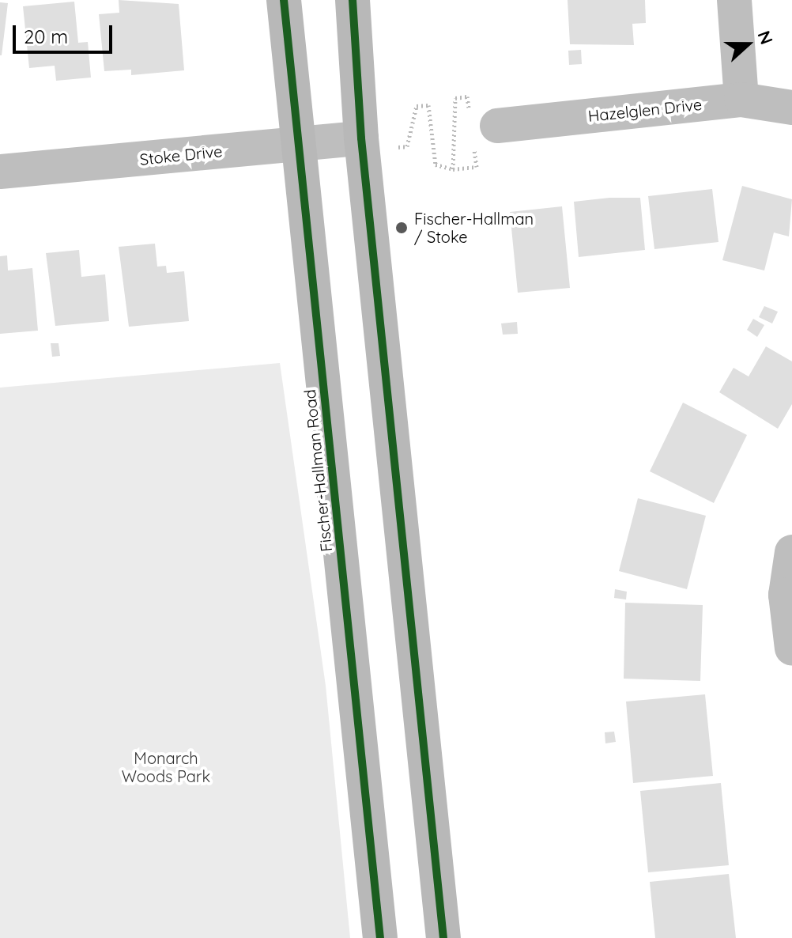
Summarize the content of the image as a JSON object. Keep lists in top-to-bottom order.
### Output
{
  "streets": {
    "main road": ["Fischer-Hallman Road"],
    "street": ["Hazelglen Drive", "Stoke Drive"]
  },
  "crossings": [
    ["Stoke Drive", "Fischer-Hallman Road"]
  ],
  "parks": ["Monarch Woods Park"],
  "places": ["Fischer-Hallman / Stoke"],
  "scale_bar": "20 m",
  "north": "right"
}
